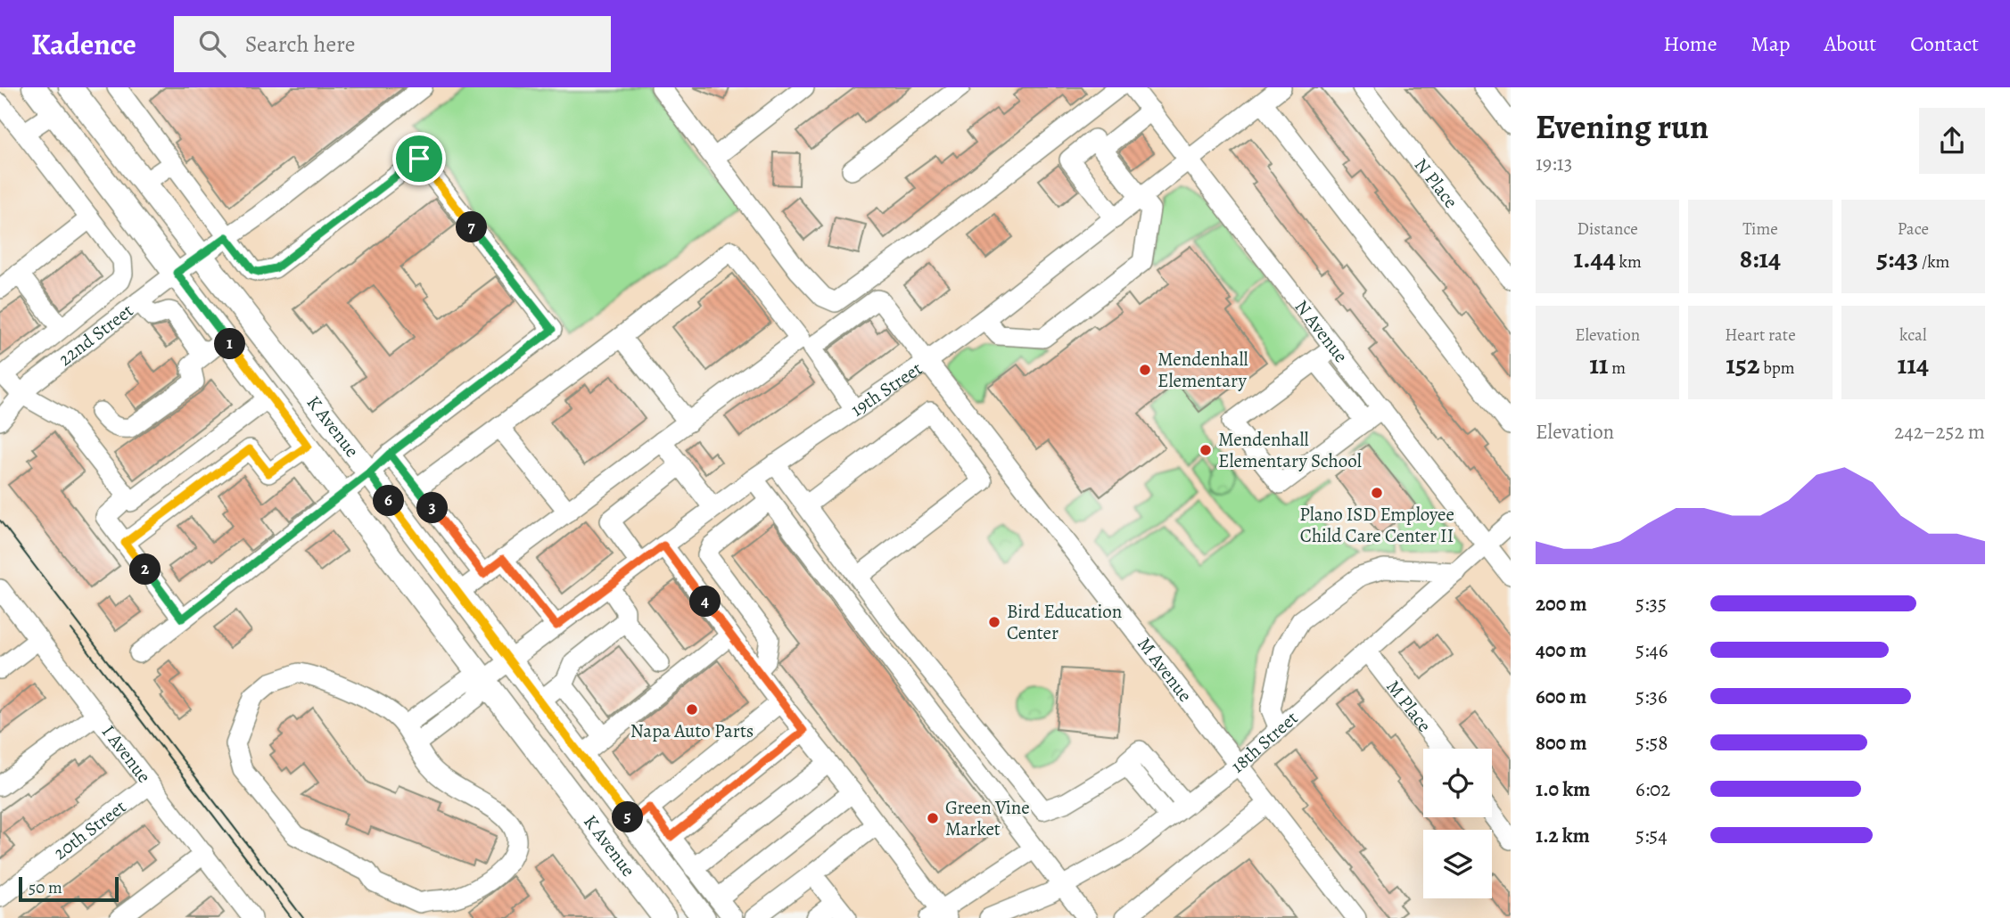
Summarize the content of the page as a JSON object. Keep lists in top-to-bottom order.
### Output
{
  "streets": {
    "main road": ["K Avenue"],
    "street": [
      "N Place",
      "N Avenue",
      "22nd Street",
      "19th Street",
      "M Avenue",
      "M Place",
      "18th Street",
      "I Avenue",
      "20th Street"
    ]
  },
  "crossings": [
    ["N Avenue", "19th Street"],
    ["N Avenue", "18th Street"],
    ["22nd Street", "K Avenue"],
    ["19th Street", "K Avenue"],
    ["19th Street", "M Avenue"],
    ["M Avenue", "18th Street"],
    ["M Place", "18th Street"],
    ["I Avenue", "20th Street"]
  ],
  "places": [
    "Mendenhall Elementary",
    "Mendenhall Elementary School",
    "Plano ISD Employee Child Care Center II",
    "Bird Education Center",
    "Napa Auto Parts",
    "Green Vine Market"
  ],
  "scale_bar": "50 m",
  "page": {
    "header": "Kadence",
    "search": "Search here",
    "nav": [
      "Home",
      "Map",
      "About",
      "Contact"
    ],
    "heading": ["Evening run", "19:13"],
    "stats": [
      ["Distance", "1.44 km"],
      ["Time", "8:14"],
      ["Pace", "5:43 /km"],
      ["Elevation", "11 m"],
      ["Heart rate", "152 bpm"],
      ["kcal", "114"]
    ],
    "pins": [
      "7",
      "1",
      "6",
      "3",
      "2",
      "4",
      "5"
    ],
    "chart": ["Elevation", "242–252 m"],
    "list": [
      {
        "name": "200 m",
        "note": "5:35"
      },
      {
        "name": "400 m",
        "note": "5:46"
      },
      {
        "name": "600 m",
        "note": "5:36"
      },
      {
        "name": "800 m",
        "note": "5:58"
      },
      {
        "name": "1.0 km",
        "note": "6:02"
      },
      {
        "name": "1.2 km",
        "note": "5:54"
      }
    ],
    "scale": "50 m"
  }
}
